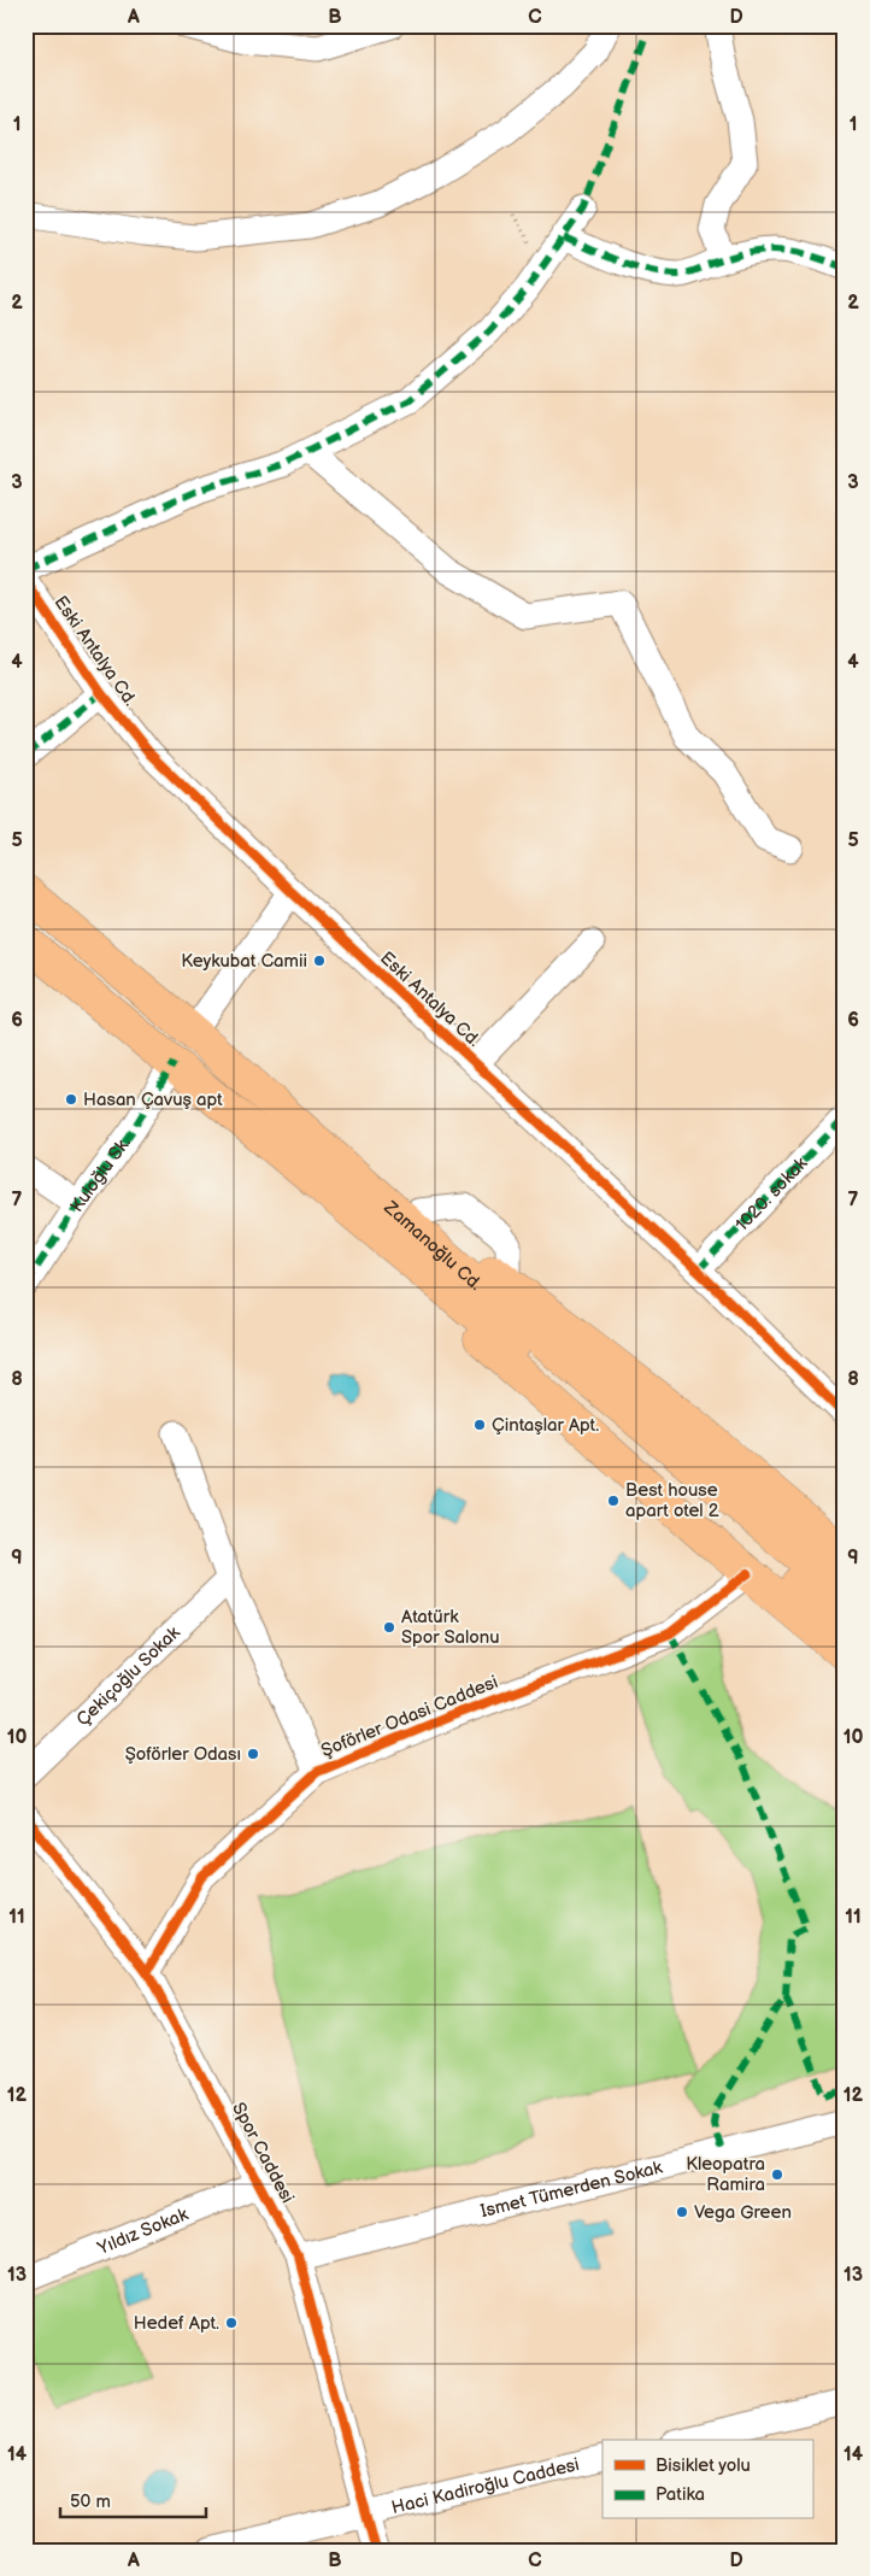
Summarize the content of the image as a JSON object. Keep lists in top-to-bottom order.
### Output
{
  "streets": {
    "highway": ["Zamanoğlu Cd."],
    "street": [
      "Eski Antalya Cd.",
      "Kuloğlu Sk.",
      "1020. sokak",
      "Çekiçoğlu Sokak",
      "Şoförler Odasi Caddesi",
      "Spor Caddesi",
      "Ismet Tümerden Sokak",
      "Yıldız Sokak",
      "Haci Kadiroğlu Caddesi"
    ]
  },
  "crossings": [
    ["Eski Antalya Cd.", "1020. sokak"],
    ["Kuloğlu Sk.", "Zamanoğlu Cd."],
    ["Şoförler Odasi Caddesi", "Spor Caddesi"],
    ["Spor Caddesi", "Ismet Tümerden Sokak"],
    ["Spor Caddesi", "Yıldız Sokak"],
    ["Spor Caddesi", "Haci Kadiroğlu Caddesi"]
  ],
  "places": [
    "Keykubat Camii",
    "Hasan Çavuş apt",
    "Çintaşlar Apt.",
    "Best house apart otel 2",
    "Atatürk Spor Salonu",
    "Şoförler Odası",
    "Kleopatra Ramira",
    "Vega Green",
    "Hedef Apt."
  ],
  "legend": ["Bisiklet yolu", "Patika"],
  "scale_bar": "50 m",
  "grid": {
    "columns": [
      "A",
      "B",
      "C",
      "D"
    ],
    "rows": [
      "1",
      "2",
      "3",
      "4",
      "5",
      "6",
      "7",
      "8",
      "9",
      "10",
      "11",
      "12",
      "13",
      "14"
    ]
  }
}
